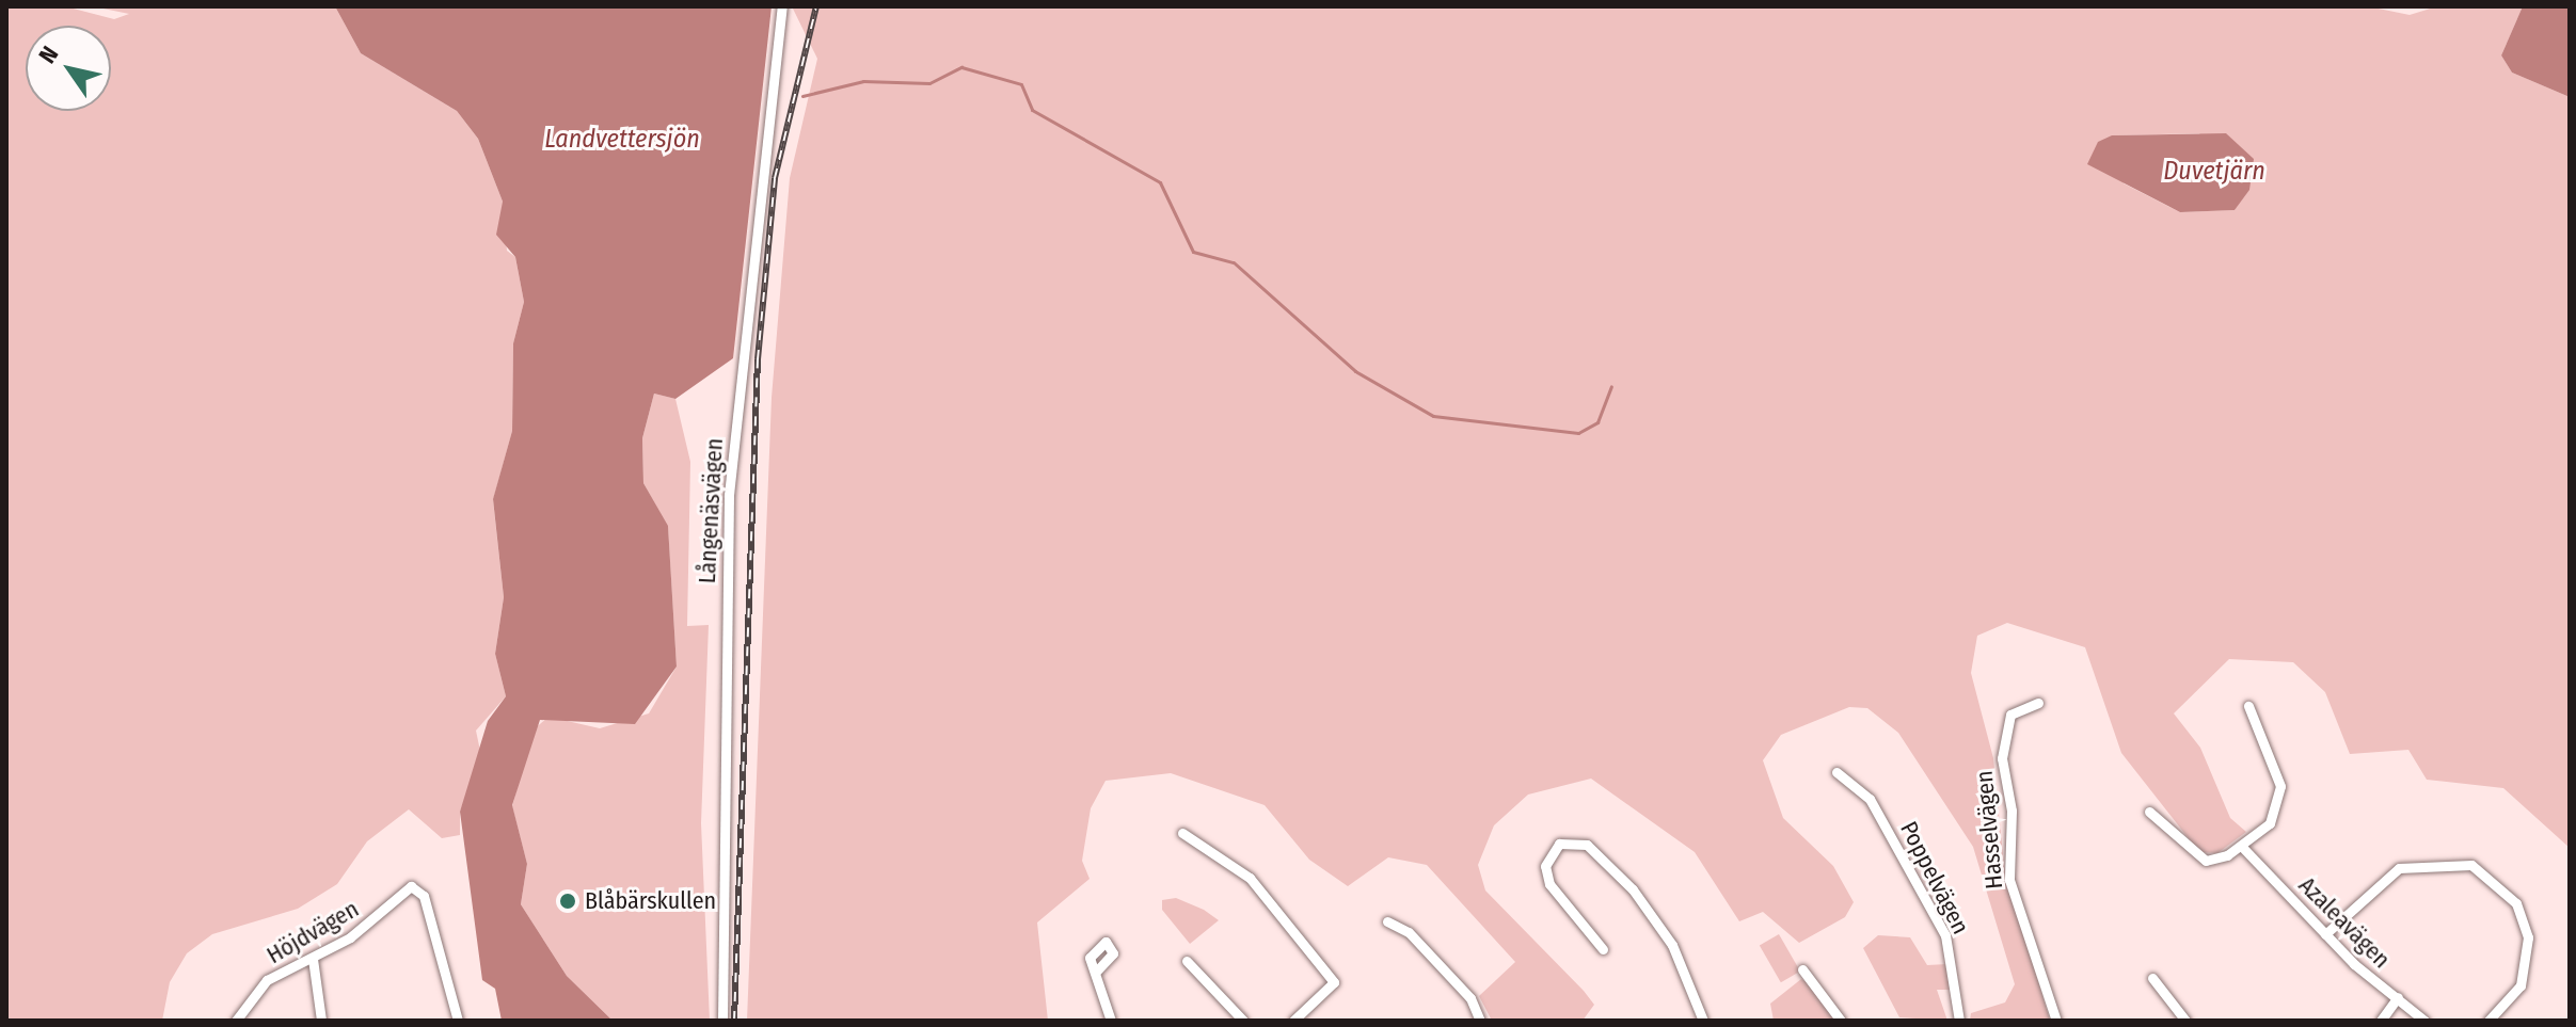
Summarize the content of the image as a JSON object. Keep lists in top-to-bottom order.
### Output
{
  "streets": {
    "street": [
      "Långenäsvägen",
      "Hasselvägen",
      "Poppelvägen",
      "Azaleavägen",
      "Höjdvägen"
    ]
  },
  "water": ["Landvettersjön", "Duvetjärn"],
  "places": ["Blåbärskullen"],
  "north": "top left"
}
